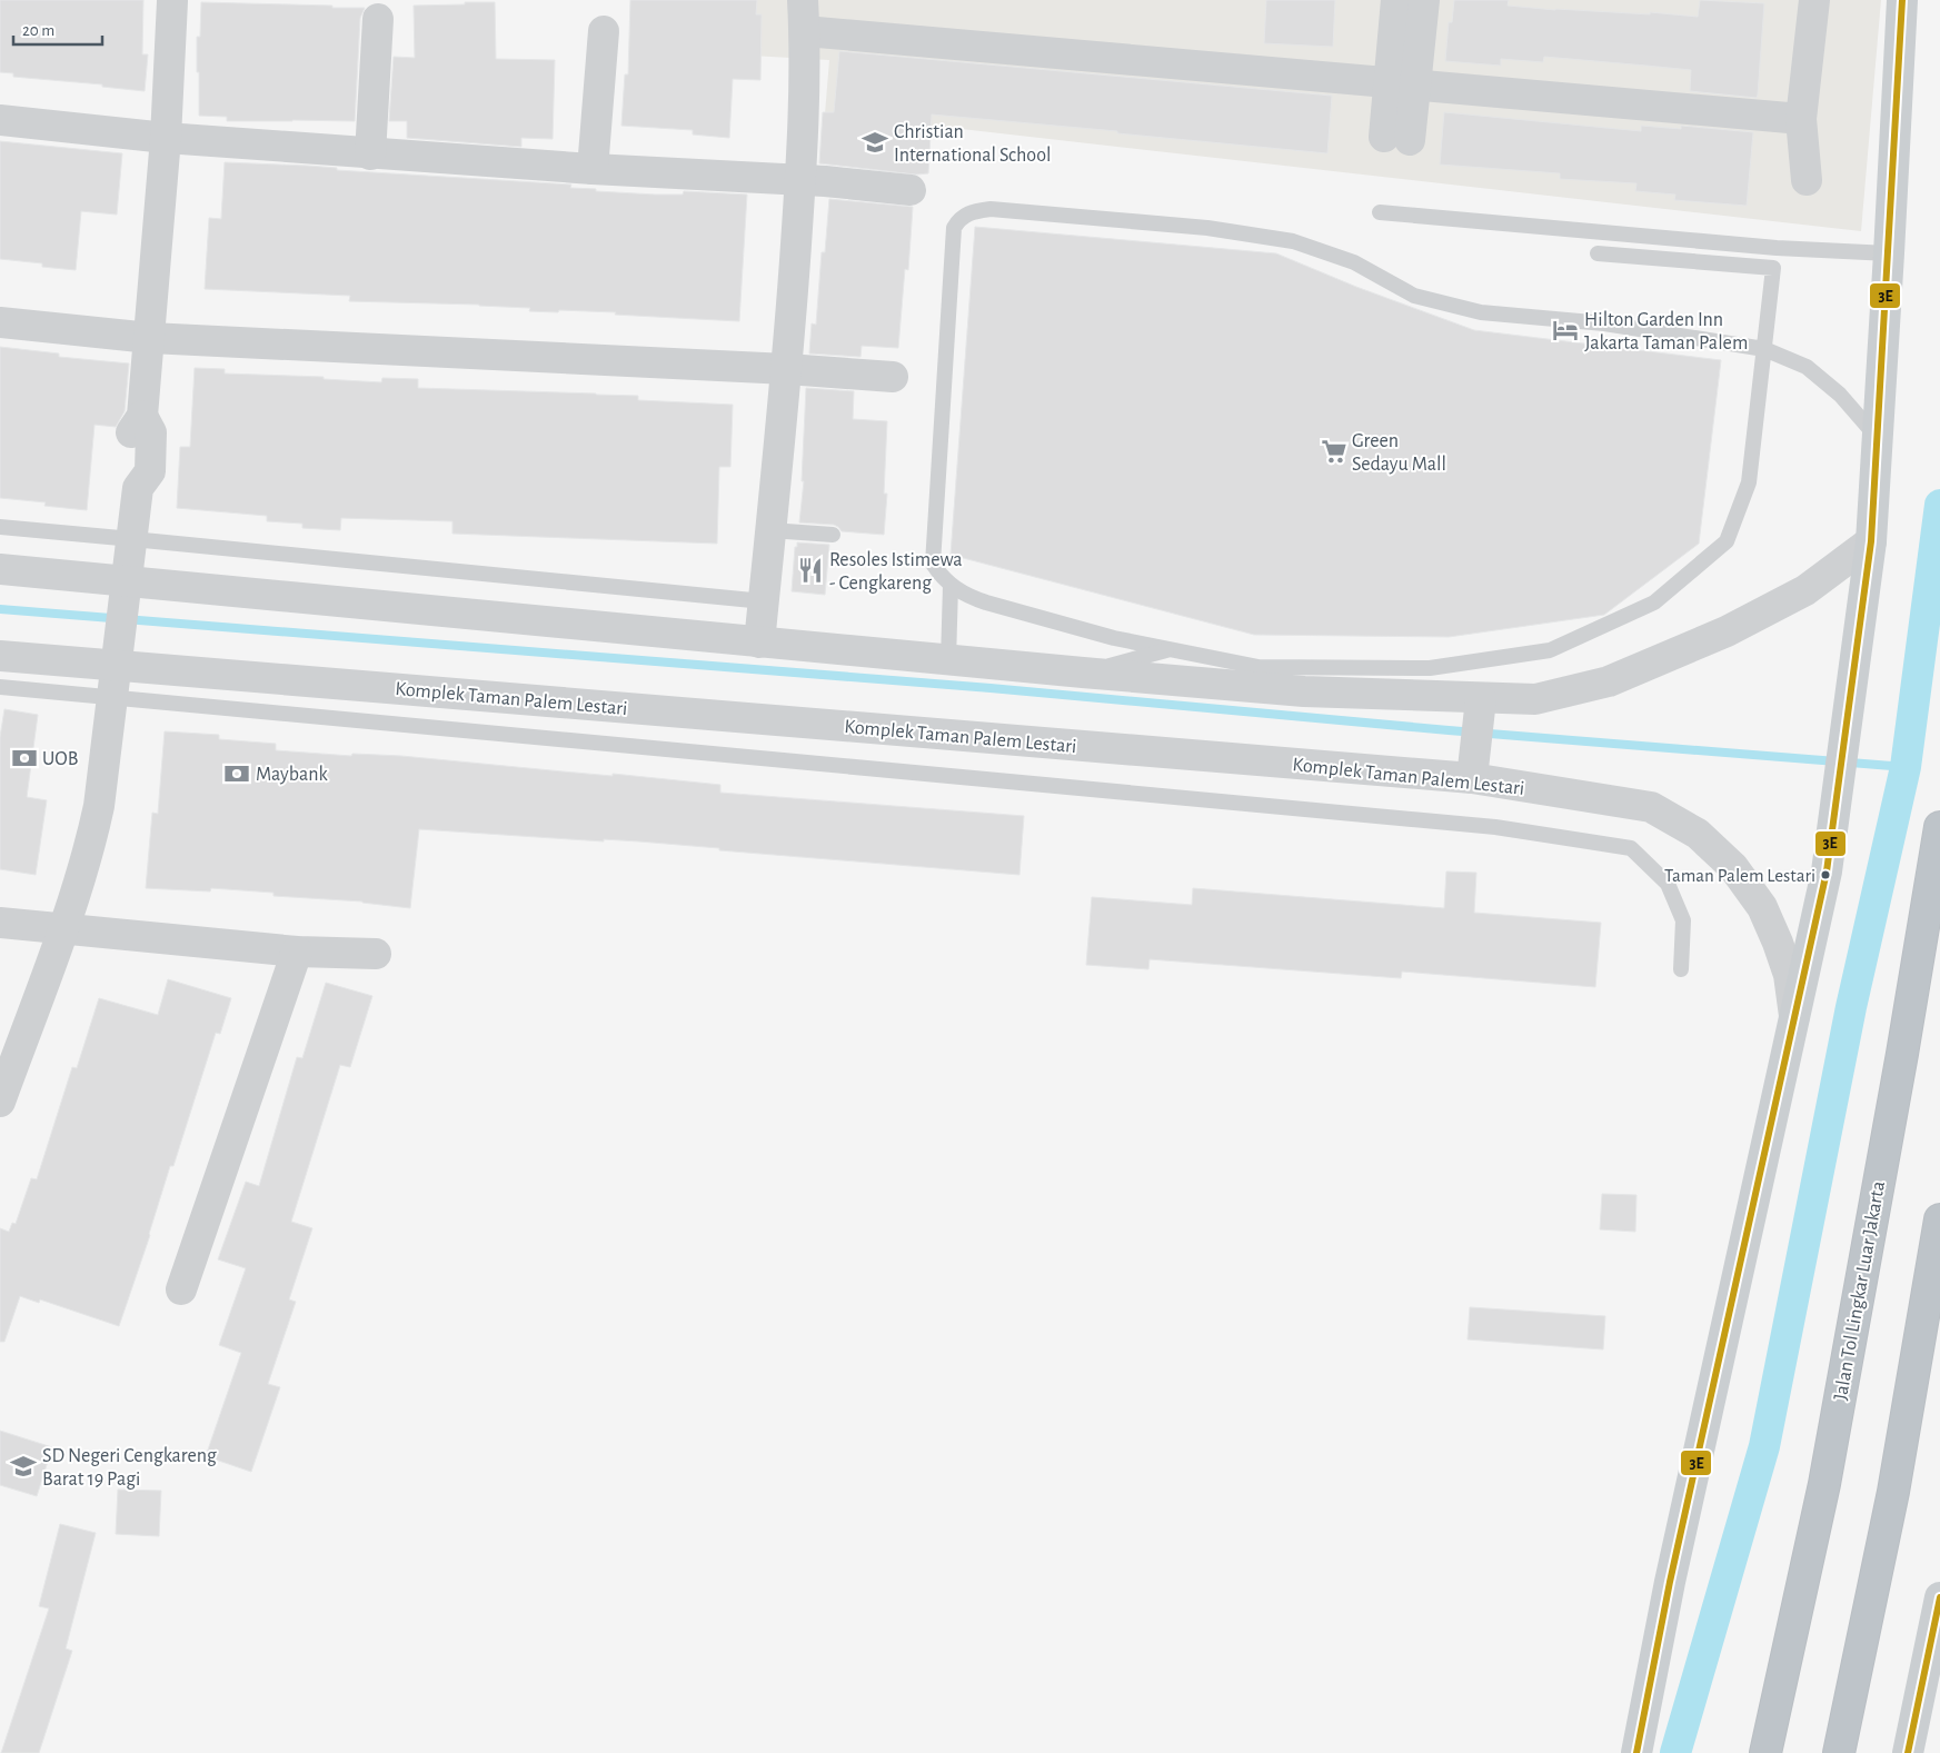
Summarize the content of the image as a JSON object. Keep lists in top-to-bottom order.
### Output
{
  "streets": {
    "highway": ["Jalan Tol Lingkar Luar Jakarta"],
    "street": ["Komplek Taman Palem Lestari"]
  },
  "places": {
    "school or university": ["Christian International School", "SD Negeri Cengkareng Barat 19 Pagi"],
    "hotel": ["Hilton Garden Inn Jakarta Taman Palem"],
    "supermarket": ["Green Sedayu Mall"],
    "restaurant": ["Resoles Istimewa - Cengkareng"],
    "bank": ["UOB", "Maybank"],
    "other": ["Taman Palem Lestari"]
  },
  "lines": ["transit line 3E"],
  "scale_bar": "20 m"
}
